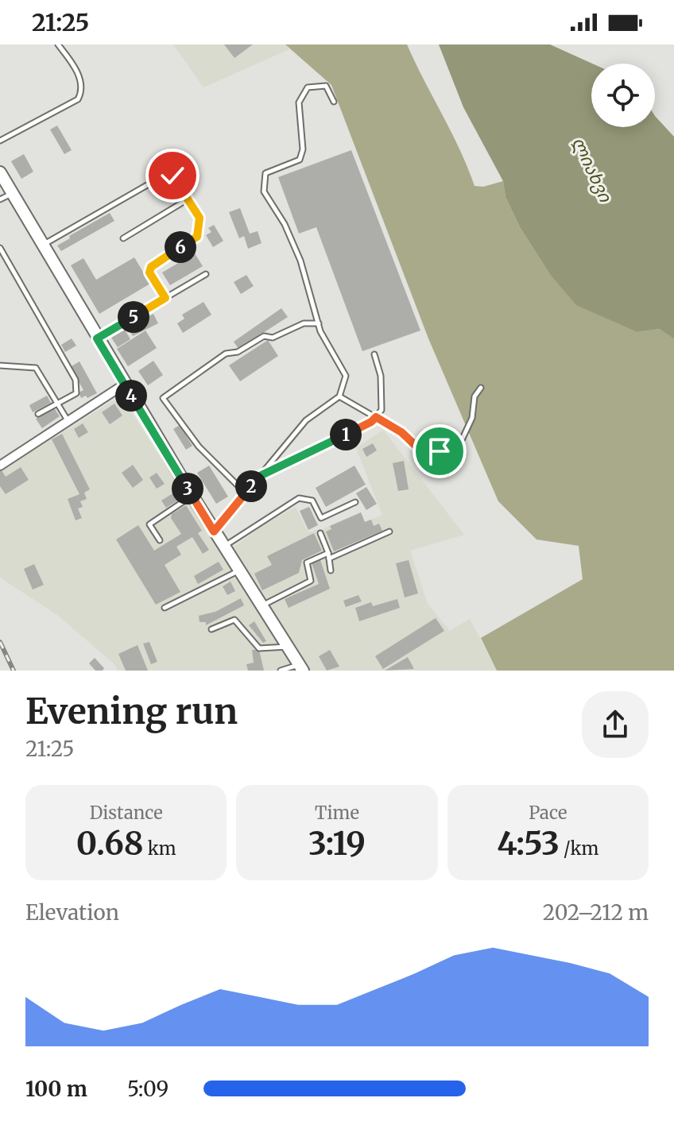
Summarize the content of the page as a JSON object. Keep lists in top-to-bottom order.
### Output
{
  "water": ["ლიახვი"],
  "page": {
    "status": "21:25",
    "pins": [
      "6",
      "5",
      "4",
      "1",
      "2",
      "3"
    ],
    "heading": ["Evening run", "21:25"],
    "stats": [
      ["Distance", "0.68 km"],
      ["Time", "3:19"],
      ["Pace", "4:53 /km"]
    ],
    "chart": ["Elevation", "202–212 m"],
    "list": [
      {
        "name": "100 m",
        "note": "5:09"
      }
    ]
  }
}
